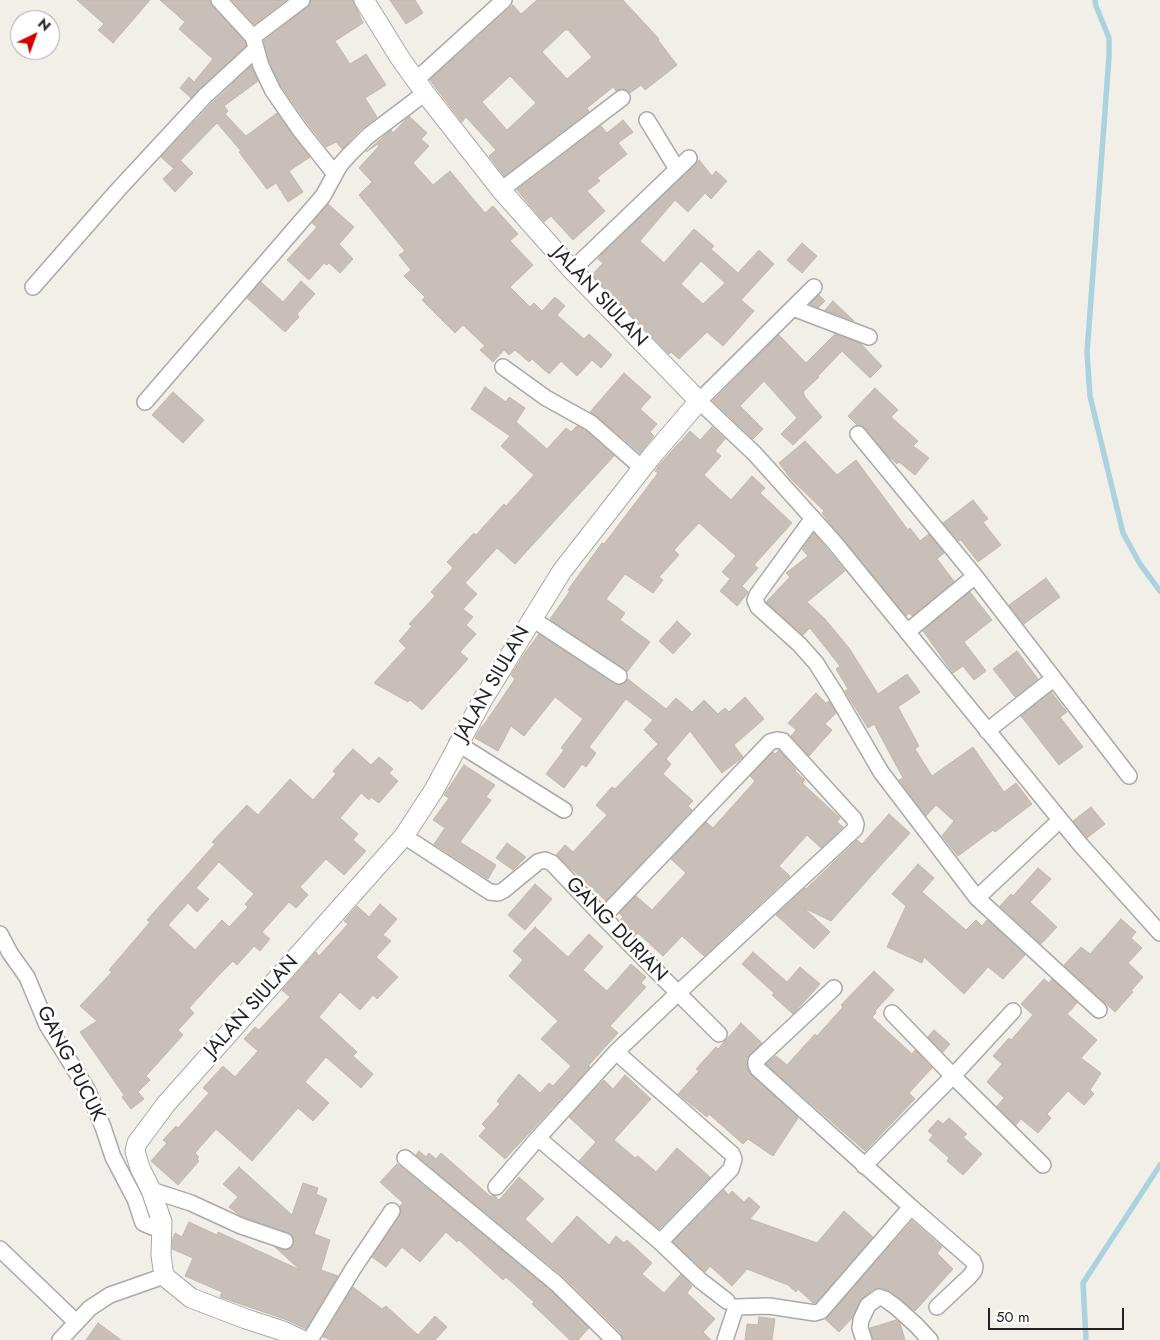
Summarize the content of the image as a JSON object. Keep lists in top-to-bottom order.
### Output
{
  "streets": {
    "street": ["JALAN SIULAN", "GANG DURIAN", "GANG PUCUK"]
  },
  "crossings": [
    ["JALAN SIULAN", "GANG DURIAN"],
    ["JALAN SIULAN", "GANG PUCUK"]
  ],
  "scale_bar": "50 m",
  "north": "top right"
}
